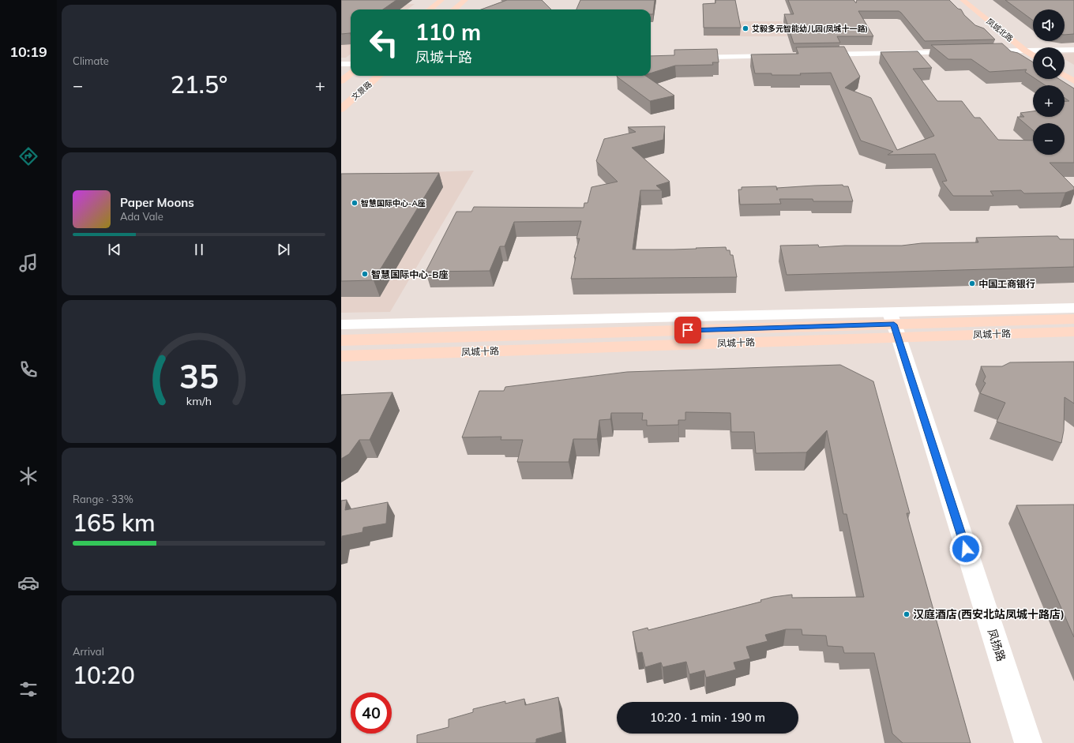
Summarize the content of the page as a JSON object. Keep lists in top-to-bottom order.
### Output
{
  "streets": {
    "main road": ["凤城北路", "文景路", "凤城十路"],
    "street": ["凤扬路"]
  },
  "crossings": [
    ["凤城十路", "凤扬路"]
  ],
  "places": [
    "艾毅多元智能幼儿园(凤城十一路)",
    "智慧国际中心-A座",
    "智慧国际中心-B座",
    "中国工商银行",
    "汉庭酒店(西安北站凤城十路店)"
  ],
  "page": {
    "tabs": "10:19",
    "tile": [
      "Climate",
      ["Range · 33%", "165 km"],
      ["Arrival", "10:20"]
    ],
    "map_buttons": ["+", "−"],
    "turn": ["110 m", "凤城十路"],
    "heat": ["−", "21.5°", "+"],
    "song": ["Paper Moons", "Ada Vale"],
    "limit": "40",
    "trip": "10:20 · 1 min · 190 m",
    "gauge": ["35", "km/h"]
  }
}
